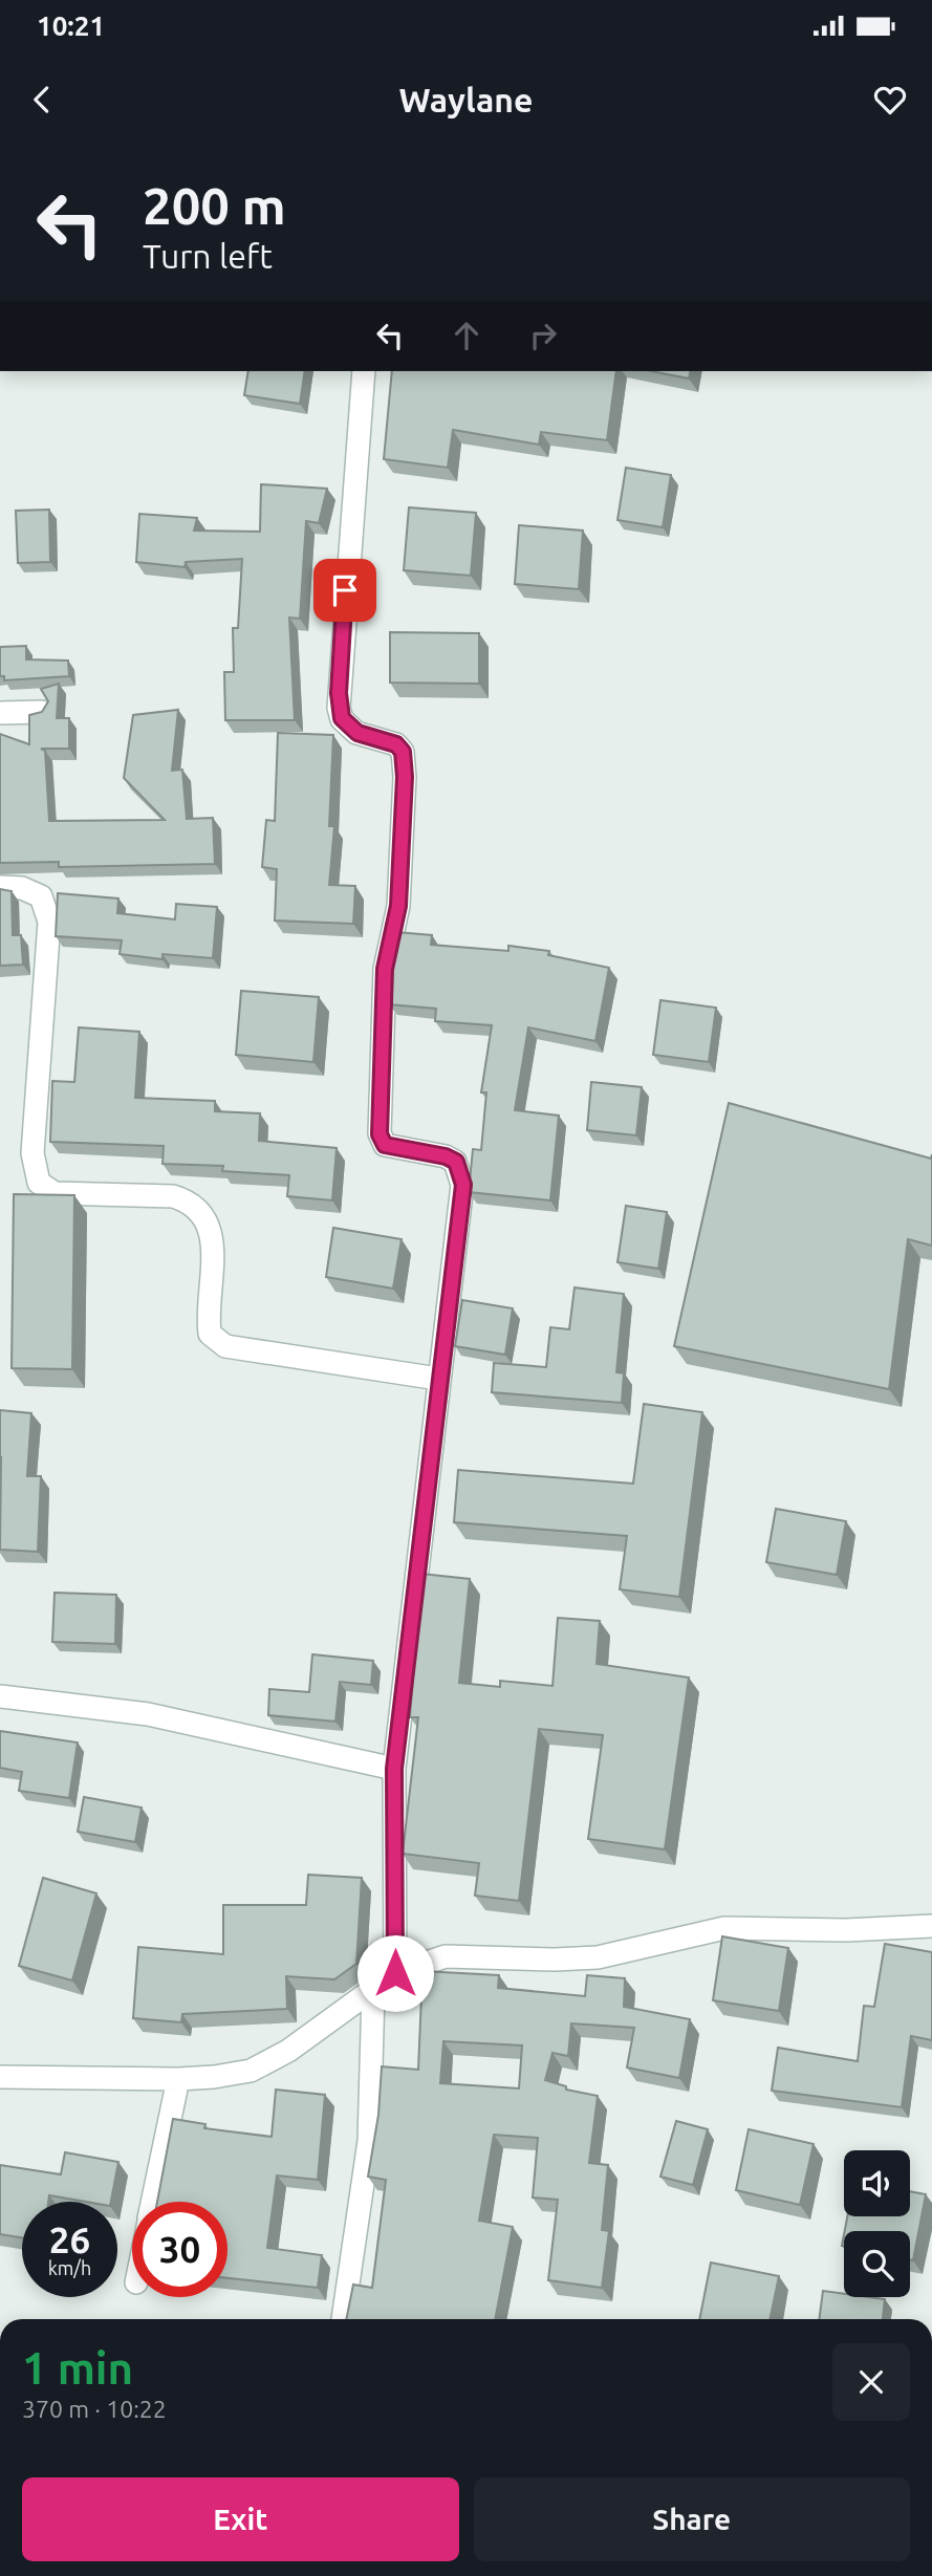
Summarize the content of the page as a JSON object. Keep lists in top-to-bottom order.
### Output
{
  "page": {
    "status": "10:21",
    "header": "Waylane",
    "turn": ["200 m", "Turn left"],
    "speed": "26 km/h",
    "limit": "30",
    "heading": ["1 min", "370 m · 10:22"],
    "buttons": ["Exit", "Share"]
  }
}
